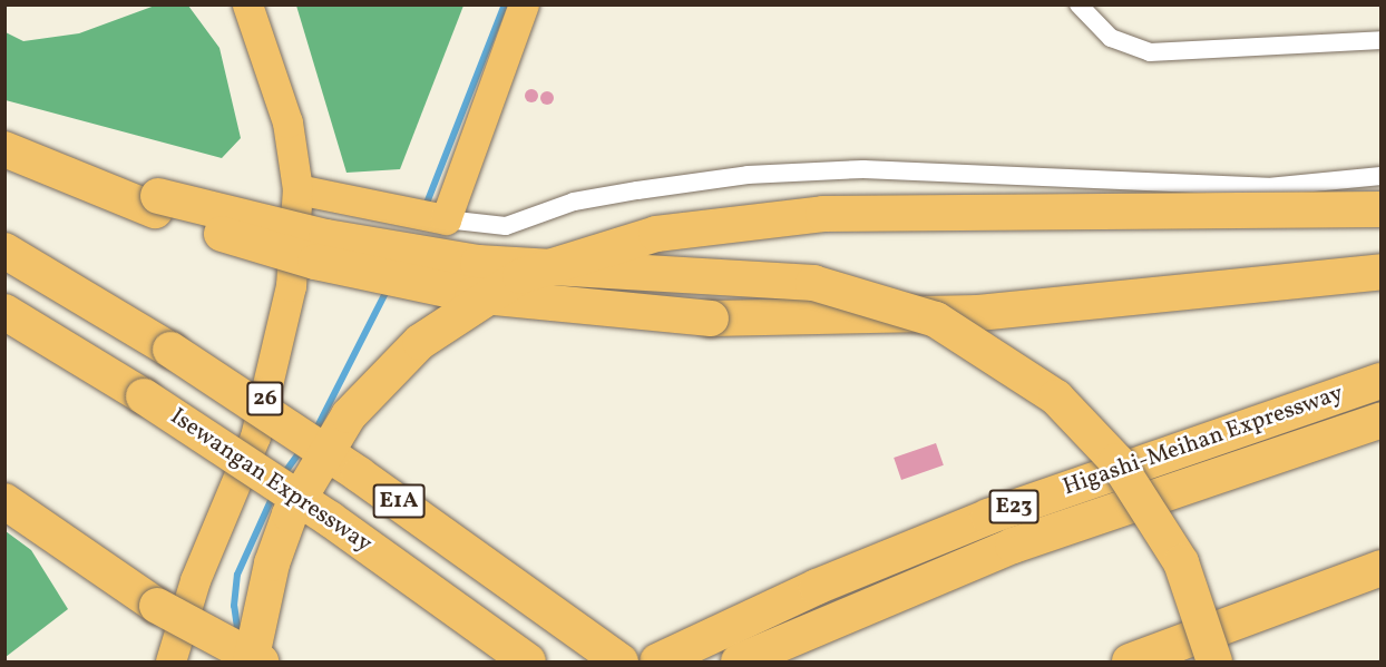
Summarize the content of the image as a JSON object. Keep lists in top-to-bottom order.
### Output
{
  "streets": {
    "highway": [
      "Higashi-Meihan Expressway",
      "Isewangan Expressway",
      "E1A",
      "E23"
    ],
    "main road": ["26"]
  }
}
